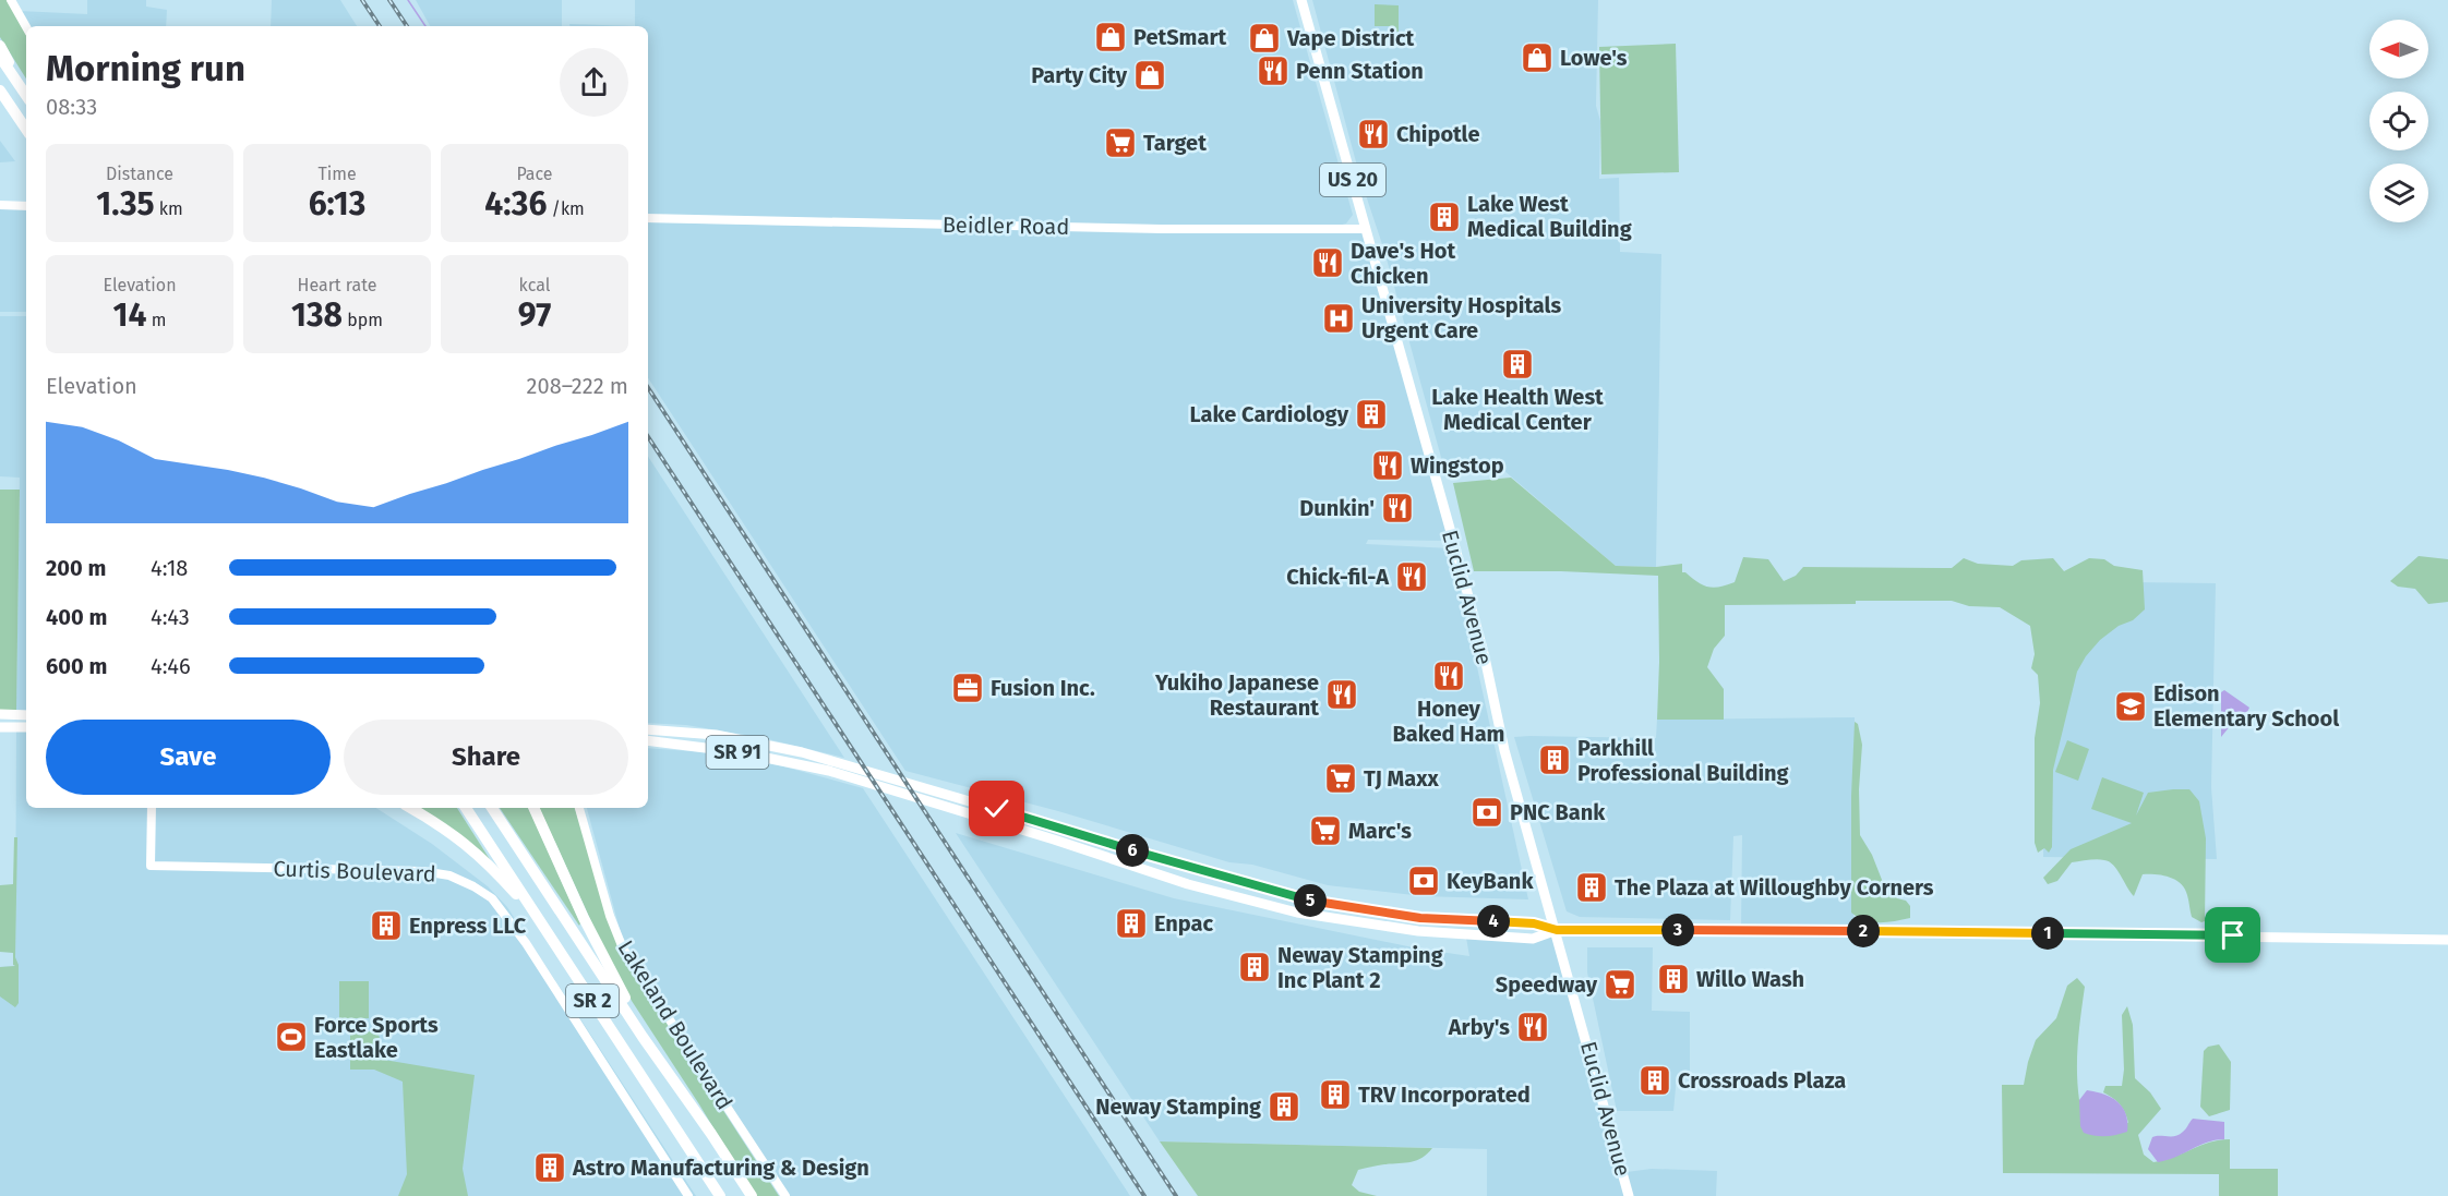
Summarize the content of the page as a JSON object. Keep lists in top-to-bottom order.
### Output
{
  "streets": {
    "highway": ["SR 2"],
    "main road": ["US 20", "Euclid Avenue", "SR 91"],
    "street": ["Beidler Road", "Curtis Boulevard", "Lakeland Boulevard"]
  },
  "crossings": [
    ["Beidler Road", "Euclid Avenue"],
    ["Euclid Avenue", "SR 91"]
  ],
  "places": {
    "shop": [
      "PetSmart",
      "Vape District",
      "Lowe's",
      "Party City"
    ],
    "restaurant": [
      "Penn Station",
      "Chipotle",
      "Dave's Hot Chicken",
      "Wingstop",
      "Dunkin'",
      "Chick-fil-A",
      "Honey Baked Ham",
      "Yukiho Japanese Restaurant",
      "Arby's"
    ],
    "supermarket": [
      "Target",
      "TJ Maxx",
      "Marc's",
      "Speedway"
    ],
    "building": [
      "Lake West Medical Building",
      "Lake Health West Medical Center",
      "Lake Cardiology",
      "Parkhill Professional Building",
      "The Plaza at Willoughby Corners",
      "Enpac",
      "Enpress LLC",
      "Neway Stamping Inc Plant 2",
      "Willo Wash",
      "Crossroads Plaza",
      "TRV Incorporated",
      "Neway Stamping",
      "Astro Manufacturing & Design"
    ],
    "hospital": ["University Hospitals Urgent Care"],
    "office": ["Fusion Inc."],
    "school or university": ["Edison Elementary School"],
    "bank": ["PNC Bank", "KeyBank"],
    "sports": ["Force Sports Eastlake"]
  },
  "north": "left",
  "page": {
    "heading": ["Morning run", "08:33"],
    "stats": [
      ["Distance", "1.35 km"],
      ["Time", "6:13"],
      ["Pace", "4:36 /km"],
      ["Elevation", "14 m"],
      ["Heart rate", "138 bpm"],
      ["kcal", "97"]
    ],
    "chart": ["Elevation", "208–222 m"],
    "list": [
      {
        "name": "200 m",
        "note": "4:18"
      },
      {
        "name": "400 m",
        "note": "4:43"
      },
      {
        "name": "600 m",
        "note": "4:46"
      }
    ],
    "buttons": ["Save", "Share"],
    "pins": [
      "6",
      "5",
      "4",
      "3",
      "2",
      "1"
    ]
  }
}
